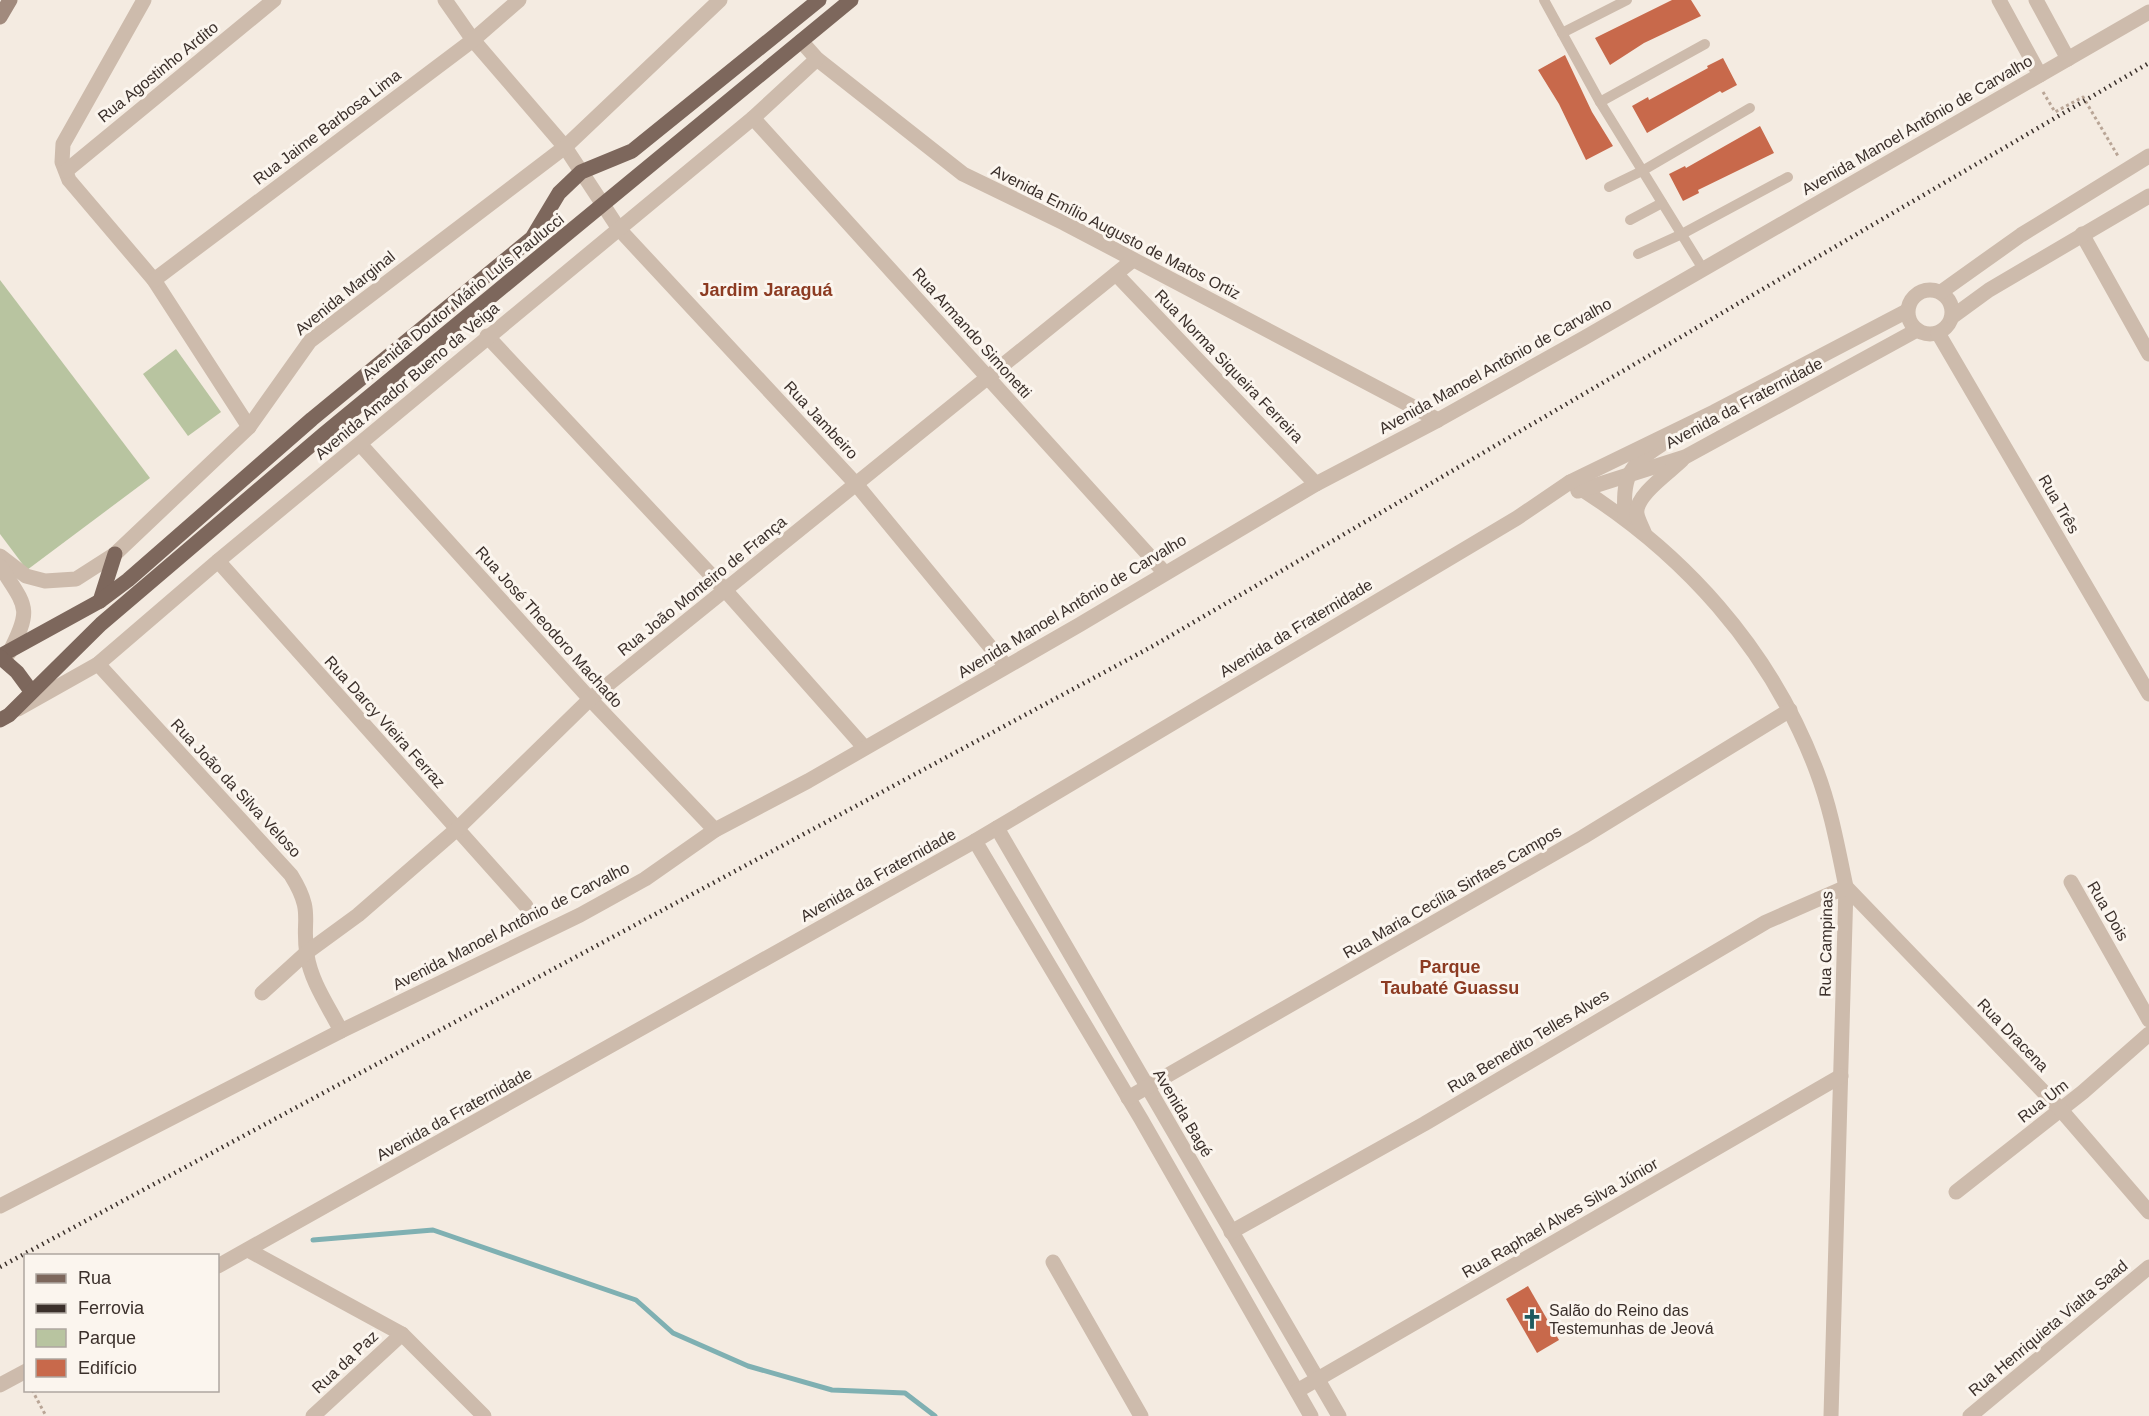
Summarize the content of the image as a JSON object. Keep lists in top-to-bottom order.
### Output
{
  "streets": {
    "main road": ["Avenida Doutor Mário Luís Paulucci"],
    "street": [
      "Rua Agostinho Ardito",
      "Avenida Manoel Antônio de Carvalho",
      "Rua Jaime Barbosa Lima",
      "Avenida Emílio Augusto de Matos Ortiz",
      "Avenida Marginal",
      "Rua Armando Simonetti",
      "Rua Norma Siqueira Ferreira",
      "Avenida Amador Bueno da Veiga",
      "Avenida da Fraternidade",
      "Rua Jambeiro",
      "Rua Três",
      "Rua João Monteiro de França",
      "Rua José Theodoro Machado",
      "Rua Darcy Vieira Ferraz",
      "Rua João da Silva Veloso",
      "Rua Maria Cecília Sinfaes Campos",
      "Rua Dois",
      "Rua Campinas",
      "Rua Dracena",
      "Rua Benedito Telles Alves",
      "Rua Um",
      "Avenida Bagé",
      "Rua Raphael Alves Silva Júnior",
      "Rua Henriquieta Vialta Saad",
      "Rua da Paz"
    ]
  },
  "crossings": [
    ["Avenida Manoel Antônio de Carvalho", "Avenida Emílio Augusto de Matos Ortiz"],
    ["Avenida Manoel Antônio de Carvalho", "Rua Armando Simonetti"],
    ["Avenida Manoel Antônio de Carvalho", "Rua Norma Siqueira Ferreira"],
    ["Avenida Manoel Antônio de Carvalho", "Rua Jambeiro"],
    ["Avenida Manoel Antônio de Carvalho", "Rua José Theodoro Machado"],
    ["Rua Jaime Barbosa Lima", "Rua Jambeiro"],
    ["Avenida Emílio Augusto de Matos Ortiz", "Avenida Doutor Mário Luís Paulucci"],
    ["Avenida Emílio Augusto de Matos Ortiz", "Avenida Amador Bueno da Veiga"],
    ["Avenida Emílio Augusto de Matos Ortiz", "Rua João Monteiro de França"],
    ["Avenida Marginal", "Rua Jambeiro"],
    ["Avenida Doutor Mário Luís Paulucci", "Avenida Amador Bueno da Veiga"],
    ["Avenida Doutor Mário Luís Paulucci", "Rua Jambeiro"],
    ["Rua Armando Simonetti", "Avenida Amador Bueno da Veiga"],
    ["Rua Armando Simonetti", "Rua João Monteiro de França"],
    ["Rua Norma Siqueira Ferreira", "Rua João Monteiro de França"],
    ["Avenida Amador Bueno da Veiga", "Rua Jambeiro"],
    ["Avenida Amador Bueno da Veiga", "Rua José Theodoro Machado"],
    ["Avenida Amador Bueno da Veiga", "Rua Darcy Vieira Ferraz"],
    ["Avenida Amador Bueno da Veiga", "Rua João da Silva Veloso"],
    ["Avenida da Fraternidade", "Rua Três"],
    ["Avenida da Fraternidade", "Rua Campinas"],
    ["Avenida da Fraternidade", "Avenida Bagé"],
    ["Rua Jambeiro", "Rua João Monteiro de França"],
    ["Rua João Monteiro de França", "Rua José Theodoro Machado"],
    ["Rua João Monteiro de França", "Rua Darcy Vieira Ferraz"],
    ["Rua João Monteiro de França", "Rua João da Silva Veloso"],
    ["Rua Maria Cecília Sinfaes Campos", "Rua Campinas"],
    ["Rua Maria Cecília Sinfaes Campos", "Avenida Bagé"],
    ["Rua Campinas", "Rua Dracena"],
    ["Rua Campinas", "Rua Benedito Telles Alves"],
    ["Rua Campinas", "Rua Raphael Alves Silva Júnior"],
    ["Rua Dracena", "Rua Benedito Telles Alves"],
    ["Rua Dracena", "Rua Um"],
    ["Rua Benedito Telles Alves", "Avenida Bagé"],
    ["Avenida Bagé", "Rua Raphael Alves Silva Júnior"]
  ],
  "districts": ["Jardim Jaraguá", "Parque Taubaté Guassu"],
  "places": {
    "church": ["Salão do Reino das Testemunhas de Jeová"]
  },
  "legend": [
    "Rua",
    "Ferrovia",
    "Parque",
    "Edifício"
  ]
}
